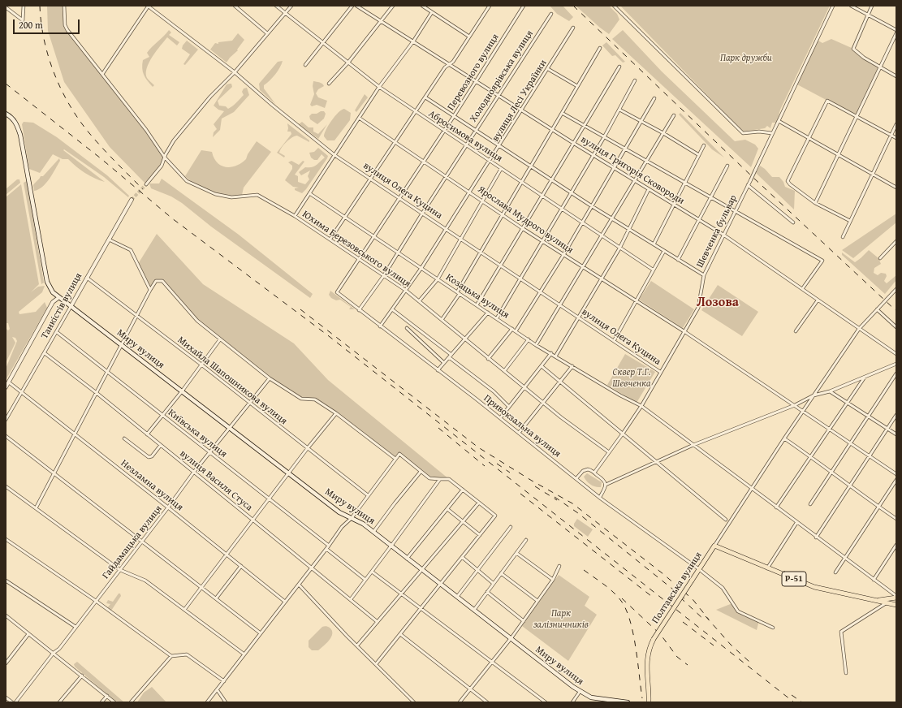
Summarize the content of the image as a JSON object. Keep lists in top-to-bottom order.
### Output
{
  "streets": {
    "main road": ["Миру вулиця", "Р-51", "Полтавська вулиця"],
    "street": [
      "Перевозного вулиця",
      "Холодноярівська вулиця",
      "вулиця Лесі Українки",
      "Абросимова вулиця",
      "вулиця Григорія Сковороди",
      "вулиця Олега Куцина",
      "Ярослава Мудрого вулиця",
      "Шевченка бульвар",
      "Юхима Березовського вулиця",
      "Козацька вулиця",
      "Танкістів вулиця",
      "Михайла Шапошникова вулиця",
      "Привокзальна вулиця",
      "Київська вулиця",
      "вулиця Василя Стуса",
      "Незламна вулиця",
      "Гайдамацька вулиця"
    ]
  },
  "crossings": [
    ["Перевозного вулиця", "Абросимова вулиця"],
    ["Перевозного вулиця", "вулиця Григорія Сковороди"],
    ["Перевозного вулиця", "вулиця Олега Куцина"],
    ["Перевозного вулиця", "Ярослава Мудрого вулиця"],
    ["Перевозного вулиця", "Юхима Березовського вулиця"],
    ["Перевозного вулиця", "Козацька вулиця"],
    ["Перевозного вулиця", "Привокзальна вулиця"],
    ["Холодноярівська вулиця", "Абросимова вулиця"],
    ["Холодноярівська вулиця", "вулиця Григорія Сковороди"],
    ["Холодноярівська вулиця", "вулиця Олега Куцина"],
    ["Холодноярівська вулиця", "Ярослава Мудрого вулиця"],
    ["Холодноярівська вулиця", "Юхима Березовського вулиця"],
    ["Холодноярівська вулиця", "Козацька вулиця"],
    ["Холодноярівська вулиця", "Привокзальна вулиця"],
    ["вулиця Лесі Українки", "Абросимова вулиця"],
    ["вулиця Лесі Українки", "вулиця Григорія Сковороди"],
    ["вулиця Лесі Українки", "вулиця Олега Куцина"],
    ["вулиця Лесі Українки", "Ярослава Мудрого вулиця"],
    ["вулиця Лесі Українки", "Юхима Березовського вулиця"],
    ["вулиця Лесі Українки", "Козацька вулиця"],
    ["вулиця Лесі Українки", "Привокзальна вулиця"],
    ["вулиця Григорія Сковороди", "Шевченка бульвар"],
    ["вулиця Олега Куцина", "Шевченка бульвар"],
    ["Ярослава Мудрого вулиця", "Шевченка бульвар"],
    ["Шевченка бульвар", "Юхима Березовського вулиця"],
    ["Шевченка бульвар", "Козацька вулиця"],
    ["Козацька вулиця", "Р-51"],
    ["Танкістів вулиця", "Миру вулиця"],
    ["Танкістів вулиця", "Михайла Шапошникова вулиця"],
    ["Танкістів вулиця", "Київська вулиця"],
    ["Танкістів вулиця", "вулиця Василя Стуса"],
    ["Танкістів вулиця", "Незламна вулиця"],
    ["Миру вулиця", "Гайдамацька вулиця"],
    ["Михайла Шапошникова вулиця", "Гайдамацька вулиця"],
    ["Привокзальна вулиця", "Полтавська вулиця"],
    ["Київська вулиця", "Гайдамацька вулиця"],
    ["вулиця Василя Стуса", "Гайдамацька вулиця"],
    ["Незламна вулиця", "Гайдамацька вулиця"],
    ["Р-51", "Полтавська вулиця"]
  ],
  "districts": ["Лозова"],
  "parks": ["Парк дружби", "Сквер Т.Г. Шевченка", "Парк залізничників"],
  "scale_bar": "200 m"
}
